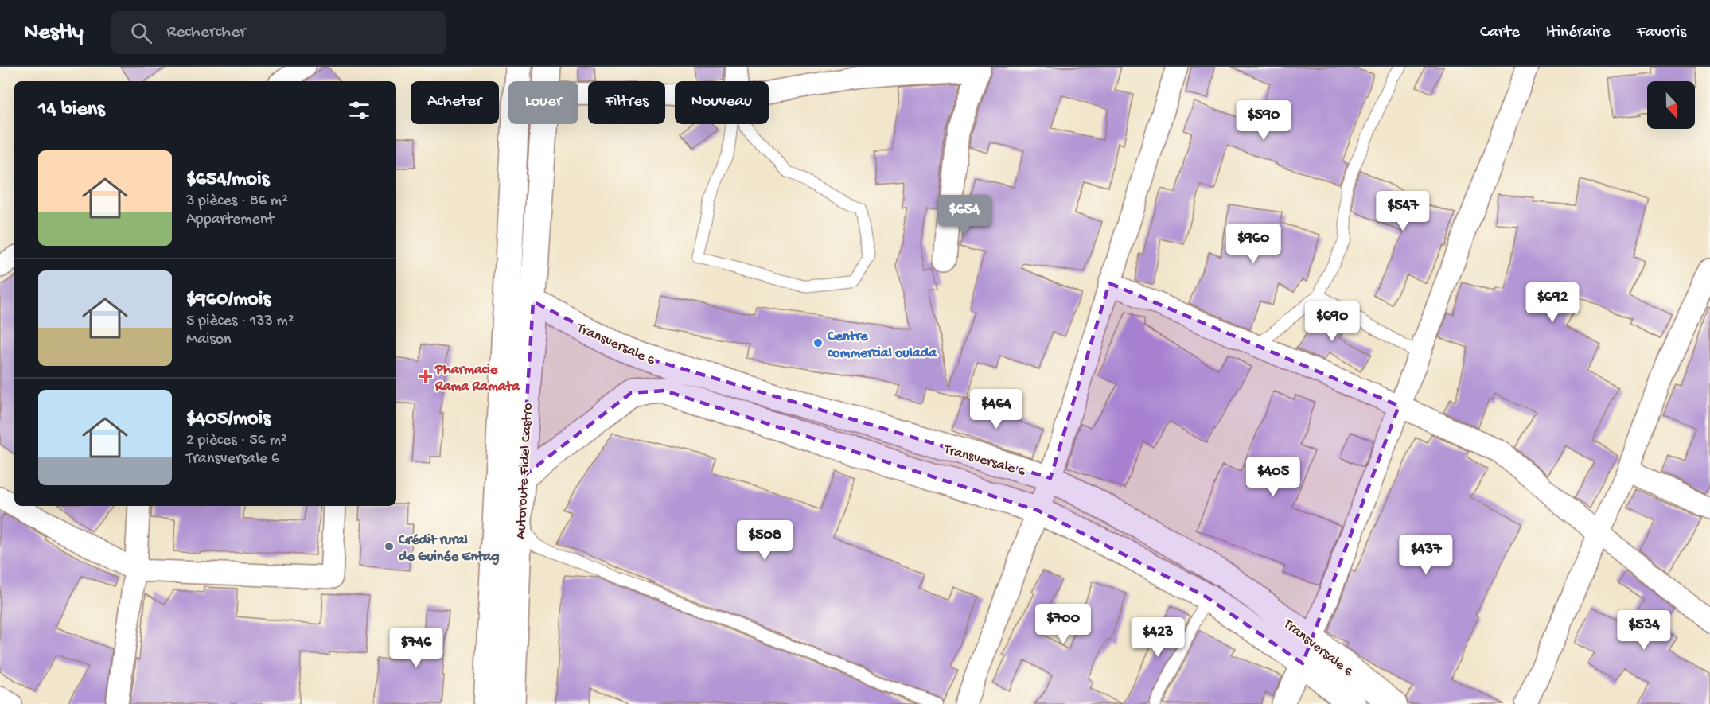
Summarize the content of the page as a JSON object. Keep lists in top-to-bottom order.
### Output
{
  "streets": {
    "main road": ["Transversale 6", "Autoroute Fidel Castro"]
  },
  "crossings": [
    ["Transversale 6", "Autoroute Fidel Castro"]
  ],
  "places": {
    "other": ["Centre commercial oulada", "Crédit rural de Guinée Entag"],
    "health": ["Pharmacie Rama Ramata"]
  },
  "north": "bottom",
  "page": {
    "header": "Nestly",
    "search": "Rechercher",
    "nav": ["Carte", "Itinéraire", "Favoris"],
    "chip": [
      "Acheter",
      "Louer",
      "Filtres",
      "Nouveau"
    ],
    "heading": "14 biens",
    "price": [
      "$590",
      "$547",
      "$654",
      "$960",
      "$692",
      "$690",
      "$464",
      "$405",
      "$508",
      "$437",
      "$700",
      "$534",
      "$423",
      "$746"
    ],
    "list": [
      {
        "name": "$654/mois",
        "note": "3 pièces · 86 m² · Appartement"
      },
      {
        "name": "$960/mois",
        "note": "5 pièces · 133 m² · Maison"
      },
      {
        "name": "$405/mois",
        "note": "2 pièces · 56 m² · Transversale 6"
      }
    ]
  }
}
